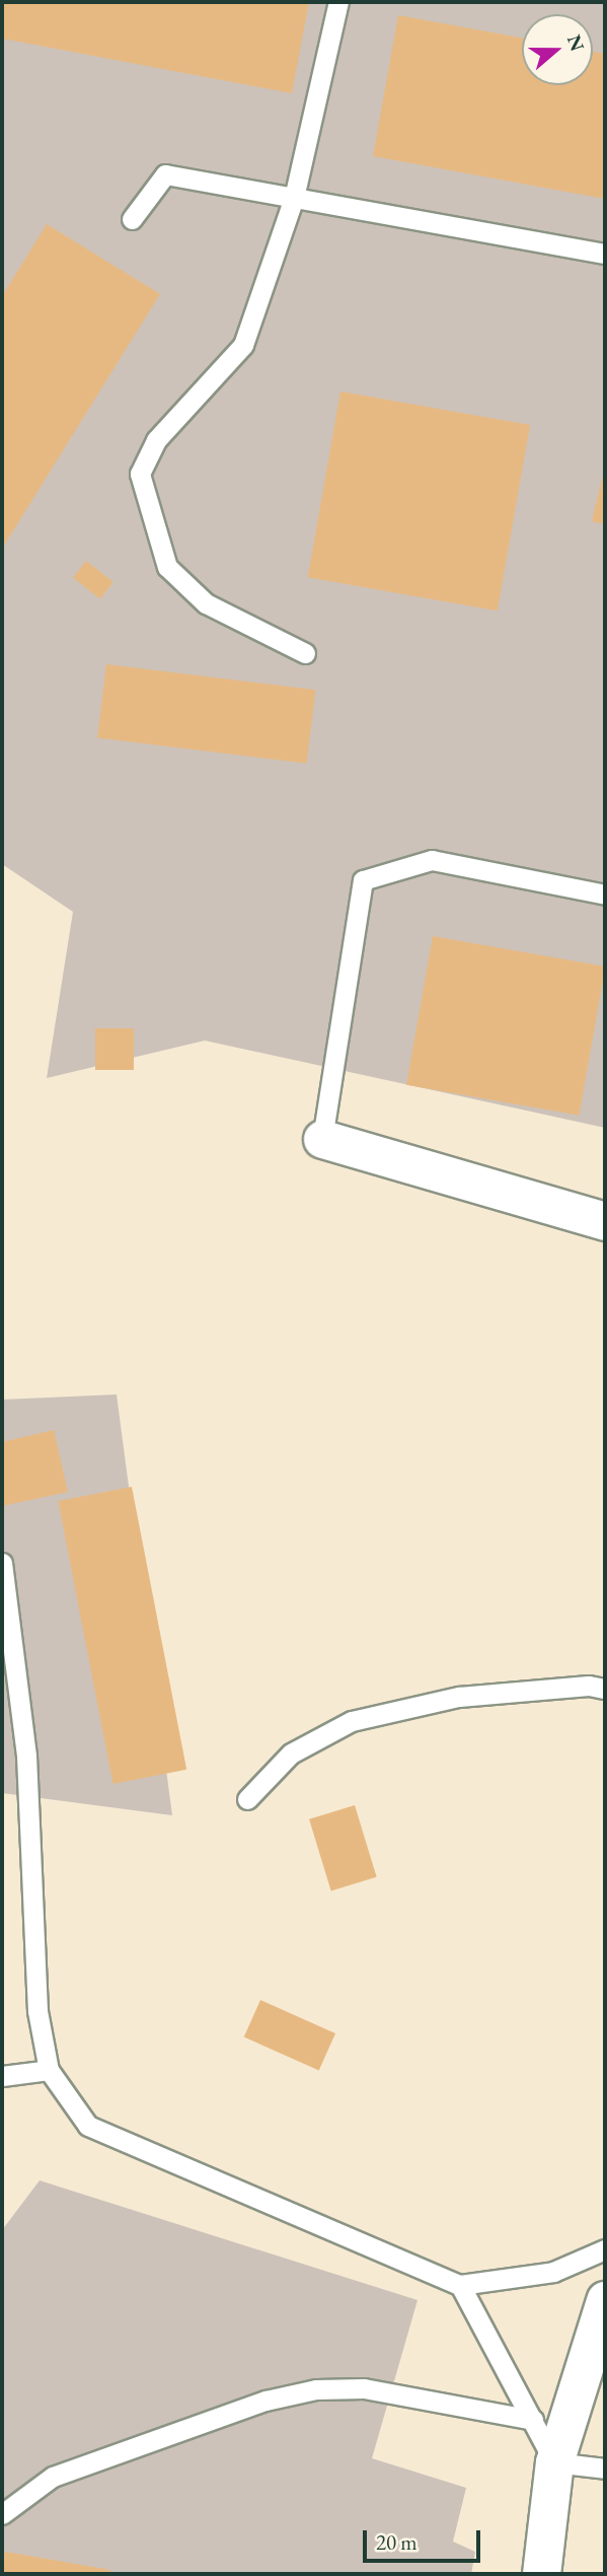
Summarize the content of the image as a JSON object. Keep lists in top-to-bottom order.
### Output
{
  "scale_bar": "20 m",
  "north": "right"
}
